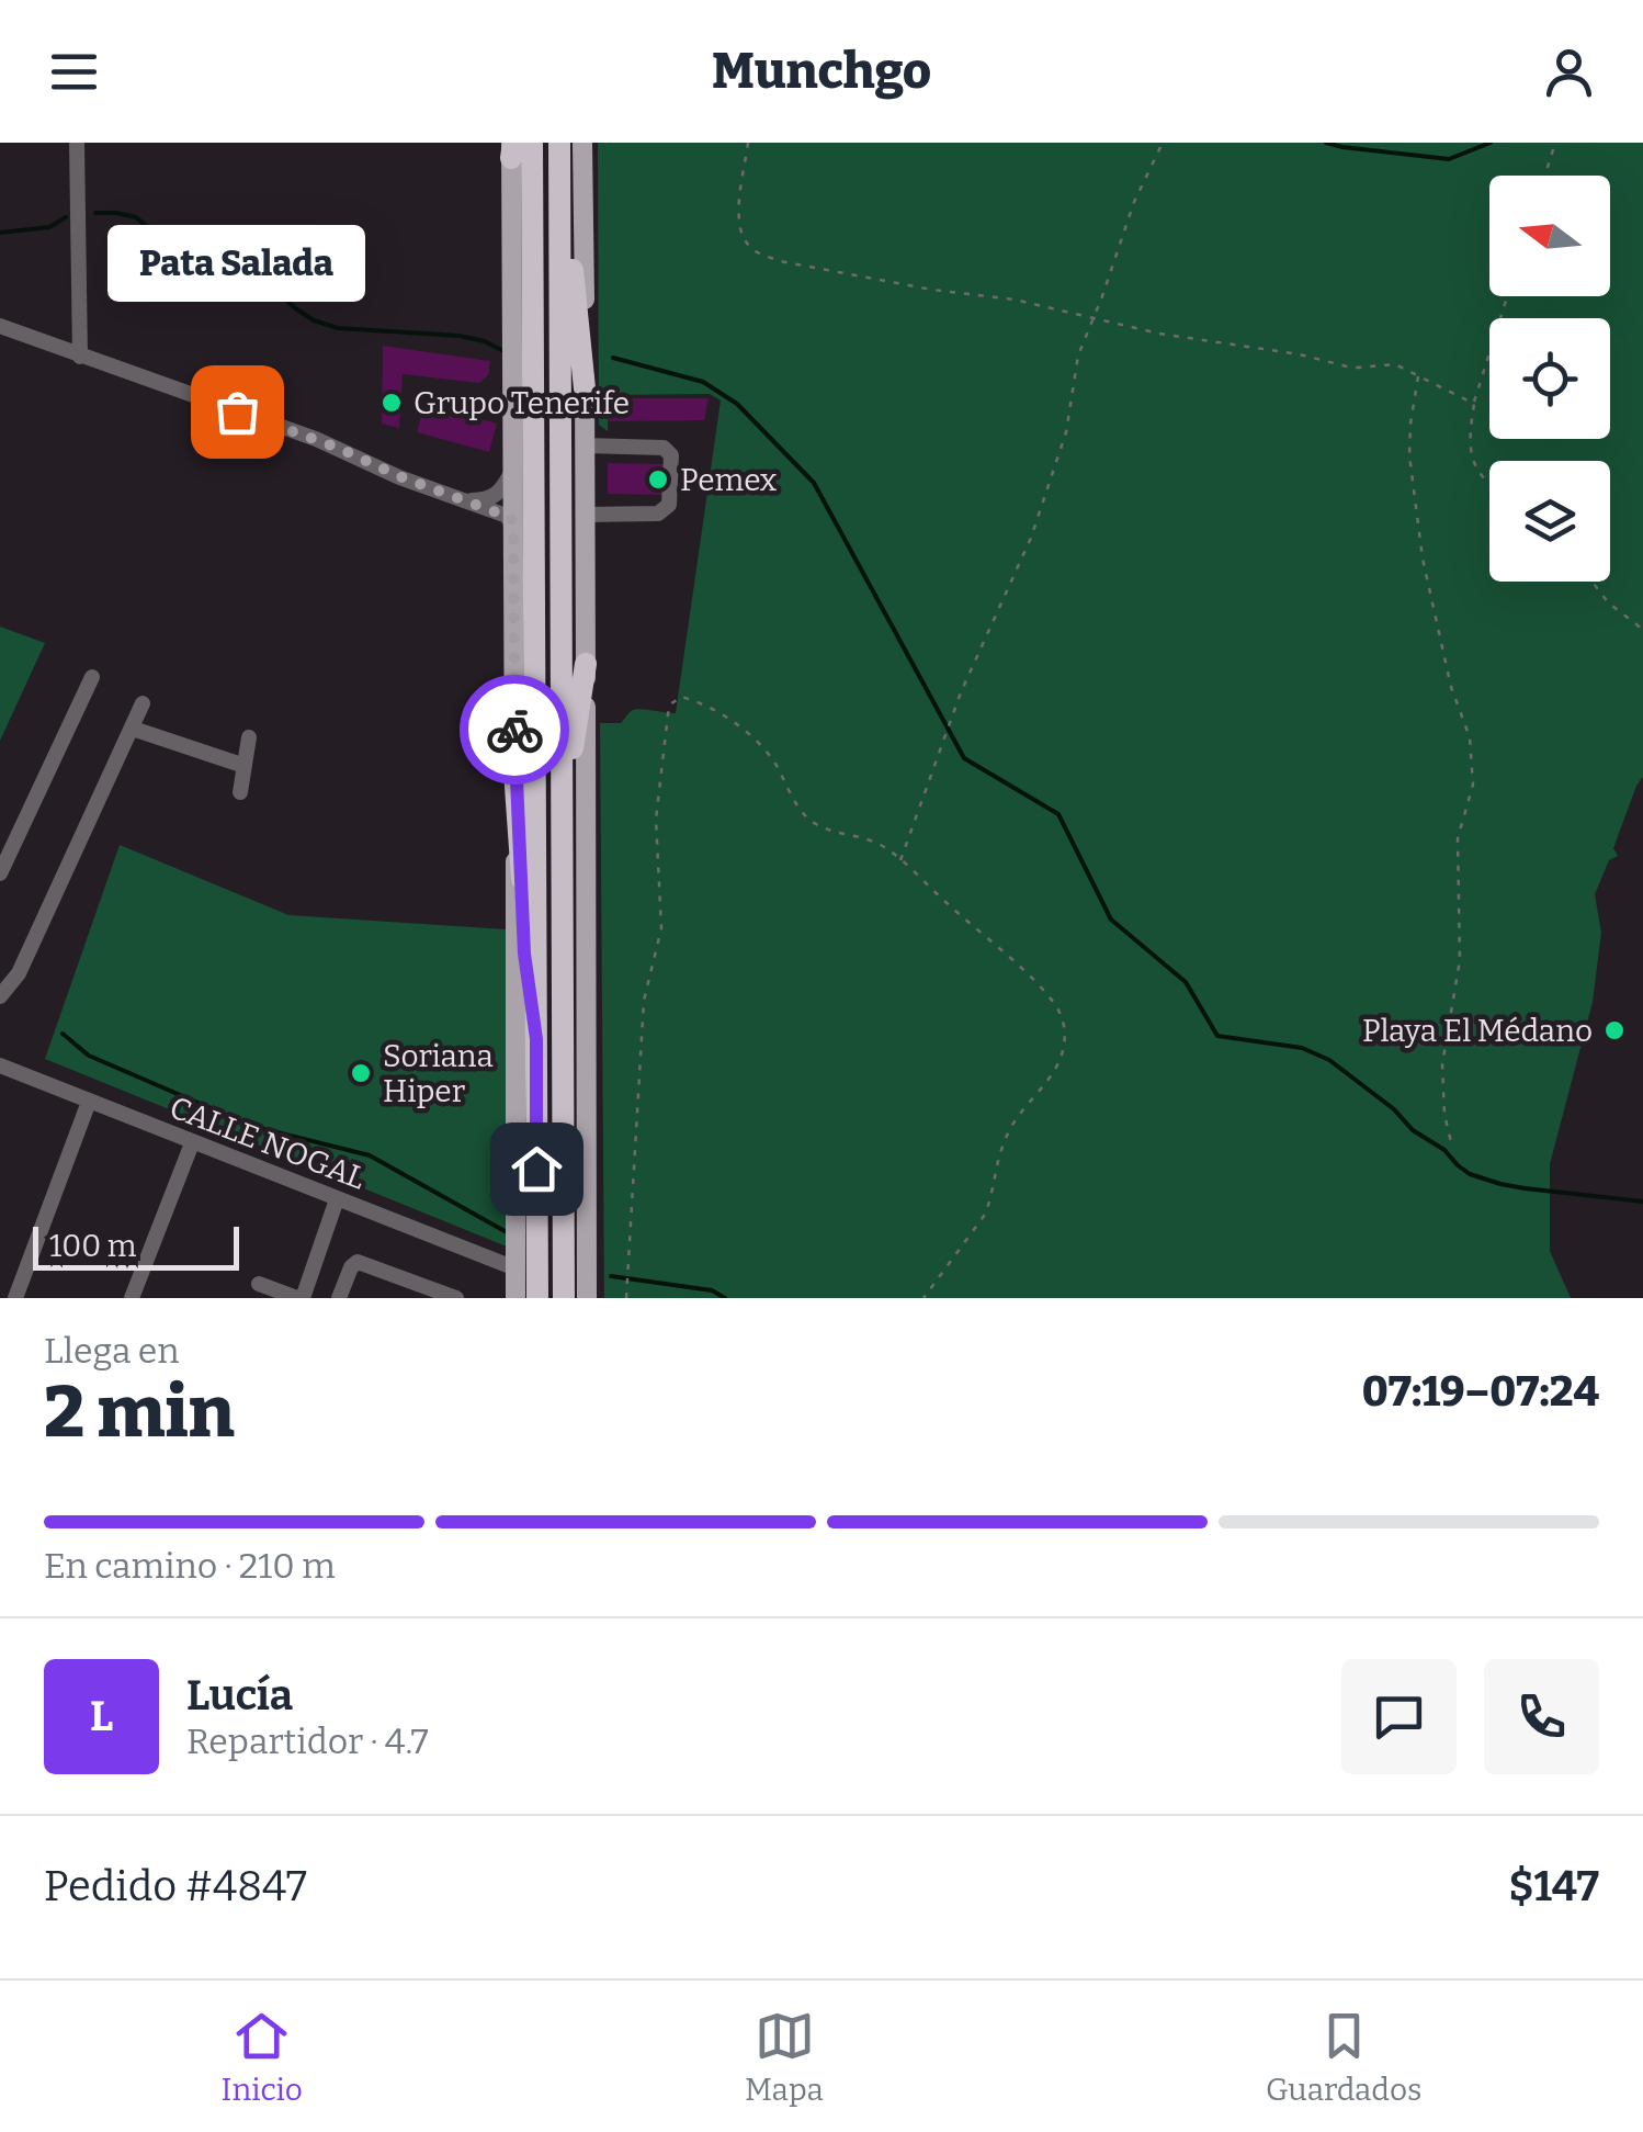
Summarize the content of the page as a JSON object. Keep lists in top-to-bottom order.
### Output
{
  "streets": {
    "street": ["CALLE NOGAL"]
  },
  "places": [
    "Grupo Tenerife",
    "Pata Salada",
    "Pemex",
    "Playa El Médano",
    "Soriana Hiper"
  ],
  "scale_bar": "100 m",
  "north": "left",
  "page": {
    "header": "Munchgo",
    "bubble": "Pata Salada",
    "scale": "100 m",
    "heading": ["2 min", "Llega en", "07:19–07:24"],
    "panel": [
      "Lucía",
      "Repartidor · 4.7",
      "Pedido #4847",
      "$147"
    ],
    "bar": "En camino · 210 m",
    "round": "L",
    "tabs": ["Inicio", "Mapa", "Guardados"]
  }
}
